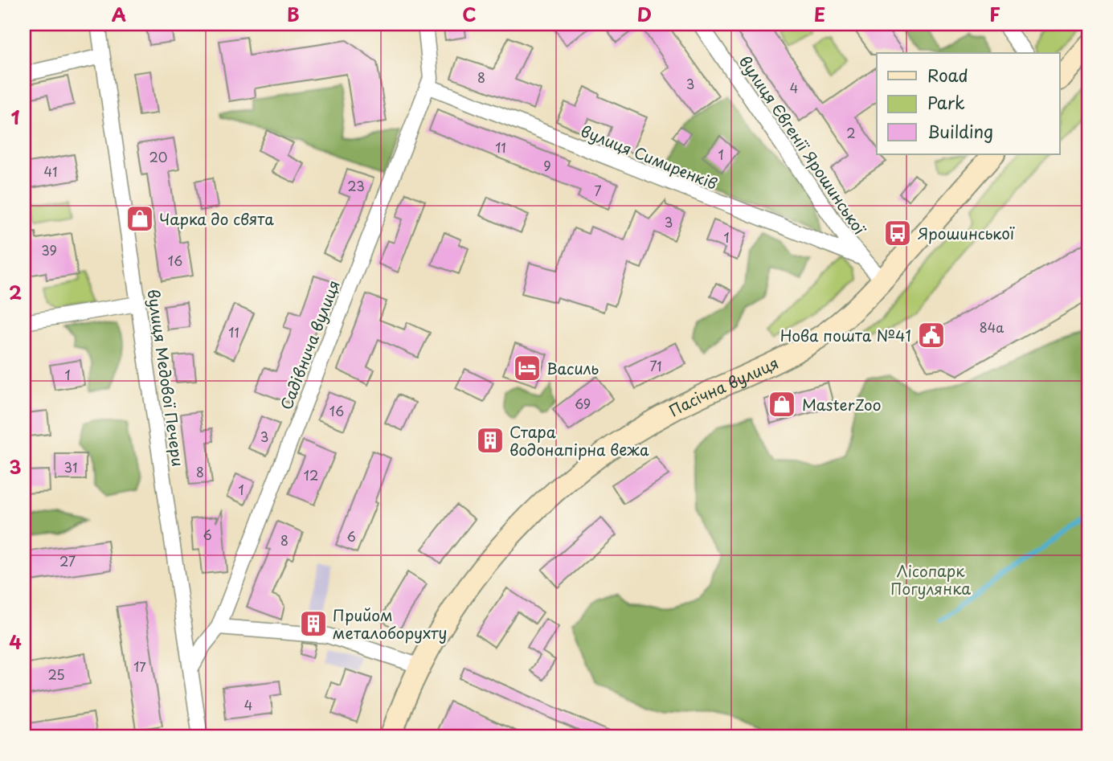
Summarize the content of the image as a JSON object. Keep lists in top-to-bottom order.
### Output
{
  "streets": {
    "main road": ["Пасічна вулиця"],
    "street": [
      "вулиця Євгенії Ярошинської",
      "вулиця Симиренків",
      "Садівнича вулиця",
      "вулиця Медової Печери"
    ]
  },
  "crossings": [
    ["вулиця Євгенії Ярошинської", "вулиця Симиренків"],
    ["вулиця Євгенії Ярошинської", "Пасічна вулиця"],
    ["вулиця Симиренків", "Садівнича вулиця"],
    ["Садівнича вулиця", "вулиця Медової Печери"]
  ],
  "parks": ["Лісопарк Погулянка"],
  "places": {
    "shop": ["Чарка до свята", "MasterZoo"],
    "bus stop": ["Ярошинської"],
    "public building": ["Нова пошта №41"],
    "hotel": ["Василь"],
    "building": ["Стара водонапірна вежа", "Прийом металоборухту"]
  },
  "house_numbers": [
    "8",
    "3",
    "4",
    "2",
    "11",
    "1",
    "20",
    "9",
    "41",
    "23",
    "7",
    "3",
    "1",
    "39",
    "16",
    "84а",
    "11",
    "71",
    "1",
    "69",
    "16",
    "3",
    "31",
    "8",
    "12",
    "1",
    "6",
    "6",
    "8",
    "27",
    "17",
    "25",
    "4"
  ],
  "legend": ["Road", "Park", "Building"],
  "grid": {
    "columns": [
      "A",
      "B",
      "C",
      "D",
      "E",
      "F"
    ],
    "rows": [
      "1",
      "2",
      "3",
      "4"
    ]
  }
}
